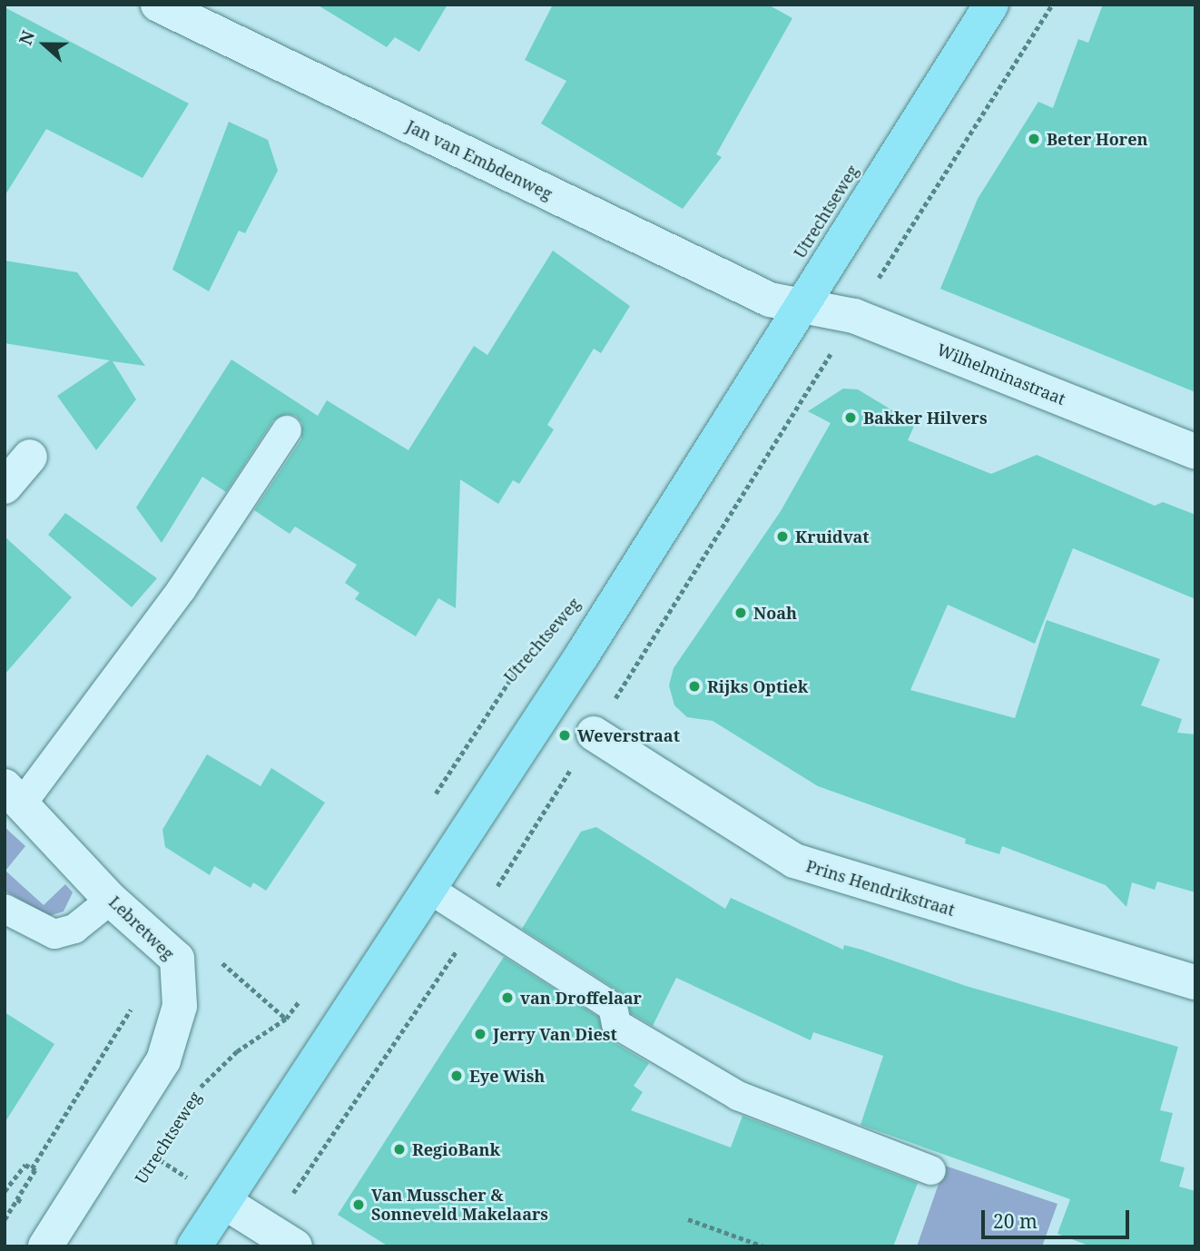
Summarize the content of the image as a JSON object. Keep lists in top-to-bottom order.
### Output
{
  "streets": {
    "main road": ["Utrechtseweg"],
    "street": [
      "Jan van Embdenweg",
      "Wilhelminastraat",
      "Prins Hendrikstraat",
      "Lebretweg"
    ]
  },
  "crossings": [
    ["Jan van Embdenweg", "Utrechtseweg"],
    ["Jan van Embdenweg", "Wilhelminastraat"],
    ["Utrechtseweg", "Wilhelminastraat"]
  ],
  "places": [
    "Beter Horen",
    "Bakker Hilvers",
    "Kruidvat",
    "Noah",
    "Rijks Optiek",
    "Weverstraat",
    "van Droffelaar",
    "Jerry Van Diest",
    "Eye Wish",
    "RegioBank",
    "Van Musscher & Sonneveld Makelaars"
  ],
  "scale_bar": "20 m",
  "north": "left"
}
